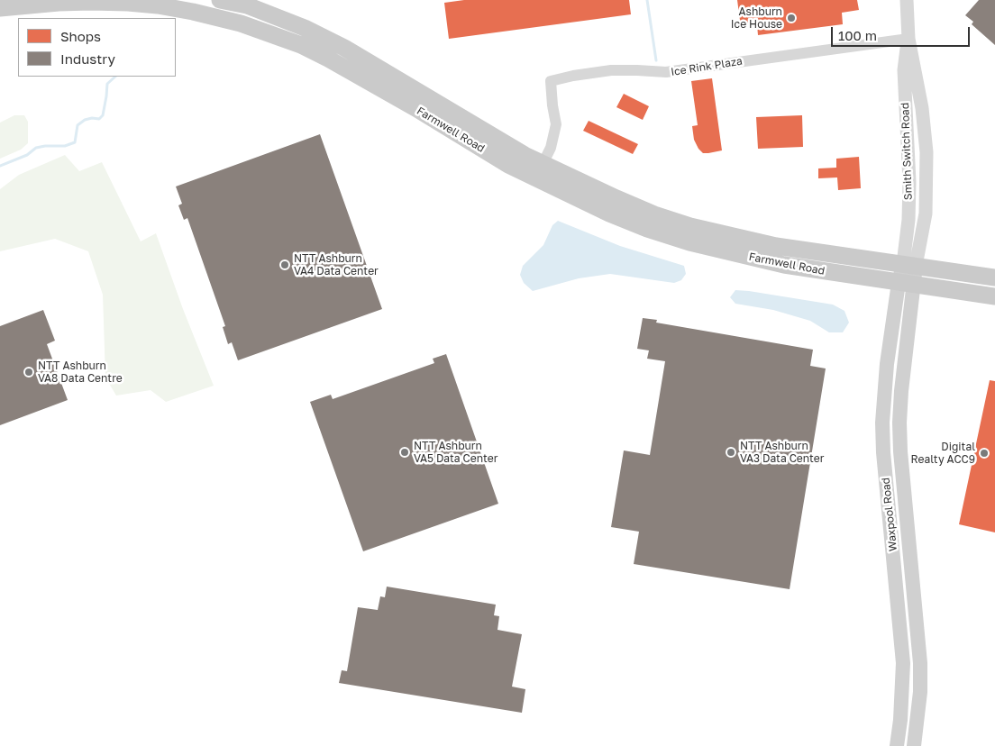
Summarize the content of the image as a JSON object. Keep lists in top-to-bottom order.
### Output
{
  "streets": {
    "main road": ["Farmwell Road", "Waxpool Road"],
    "street": ["Ice Rink Plaza", "Smith Switch Road"]
  },
  "crossings": [
    ["Ice Rink Plaza", "Farmwell Road"],
    ["Ice Rink Plaza", "Smith Switch Road"],
    ["Farmwell Road", "Smith Switch Road"],
    ["Farmwell Road", "Waxpool Road"],
    ["Smith Switch Road", "Waxpool Road"]
  ],
  "places": [
    "Ashburn Ice House",
    "NTT Ashburn VA4 Data Center",
    "NTT Ashburn VA8 Data Centre",
    "NTT Ashburn VA5 Data Center",
    "NTT Ashburn VA3 Data Center",
    "Digital Realty ACC9"
  ],
  "legend": ["Shops", "Industry"],
  "scale_bar": "100 m"
}
